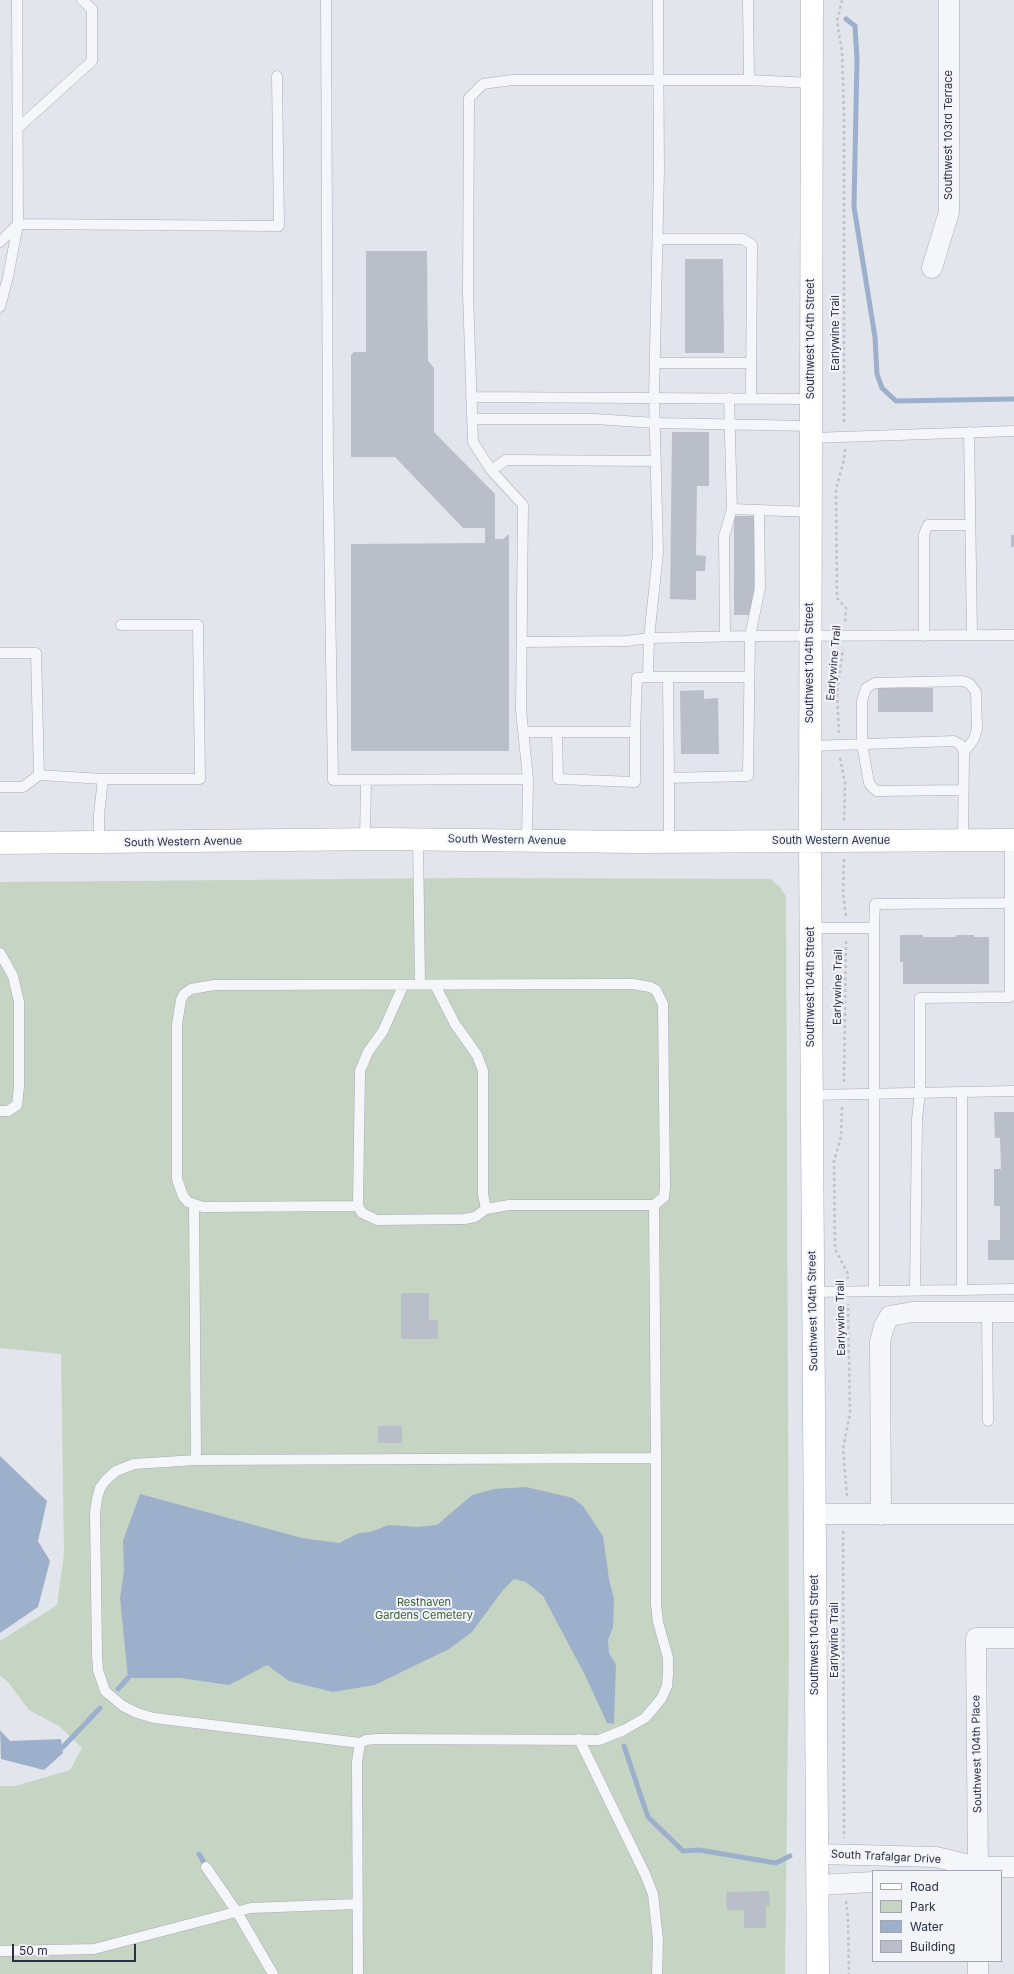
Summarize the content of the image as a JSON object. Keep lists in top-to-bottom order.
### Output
{
  "streets": {
    "main road": ["Southwest 104th Street", "South Western Avenue"],
    "street": ["Southwest 103rd Terrace", "Southwest 104th Place", "South Trafalgar Drive"],
    "path": ["Earlywine Trail"]
  },
  "crossings": [
    ["Earlywine Trail", "South Western Avenue"],
    ["Earlywine Trail", "South Trafalgar Drive"],
    ["Southwest 104th Street", "South Western Avenue"],
    ["Southwest 104th Street", "South Trafalgar Drive"],
    ["Southwest 104th Place", "South Trafalgar Drive"]
  ],
  "parks": ["Resthaven Gardens Cemetery"],
  "legend": [
    "Road",
    "Park",
    "Water",
    "Building"
  ],
  "scale_bar": "50 m"
}
